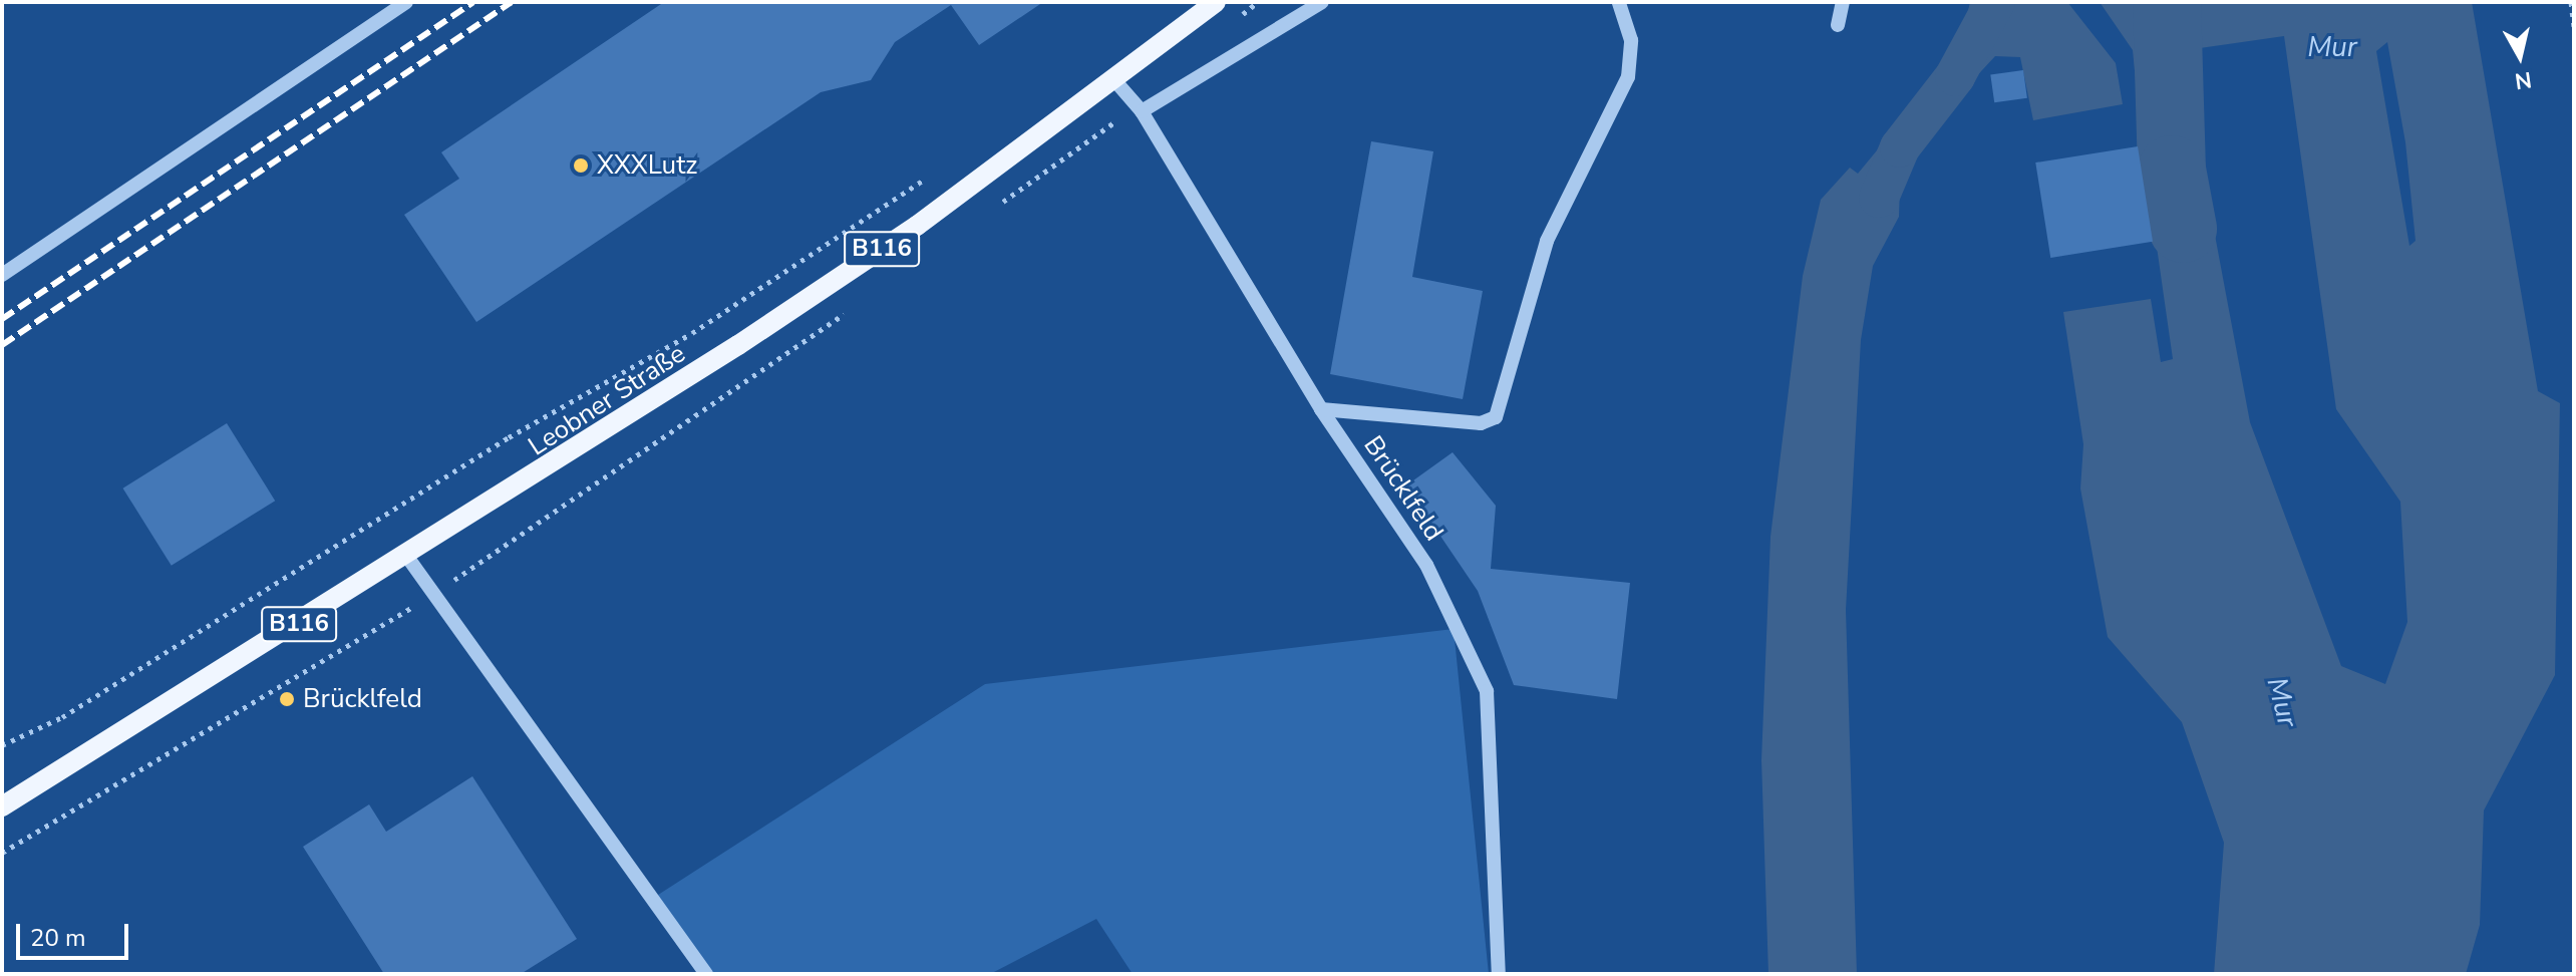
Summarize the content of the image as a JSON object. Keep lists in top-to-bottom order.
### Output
{
  "streets": {
    "main road": ["B116", "Leobner Straße"],
    "street": ["Brücklfeld"]
  },
  "crossings": [
    ["Leobner Straße", "Brücklfeld"]
  ],
  "water": ["Mur"],
  "places": ["XXXLutz", "Brücklfeld"],
  "scale_bar": "20 m",
  "north": "bottom"
}
